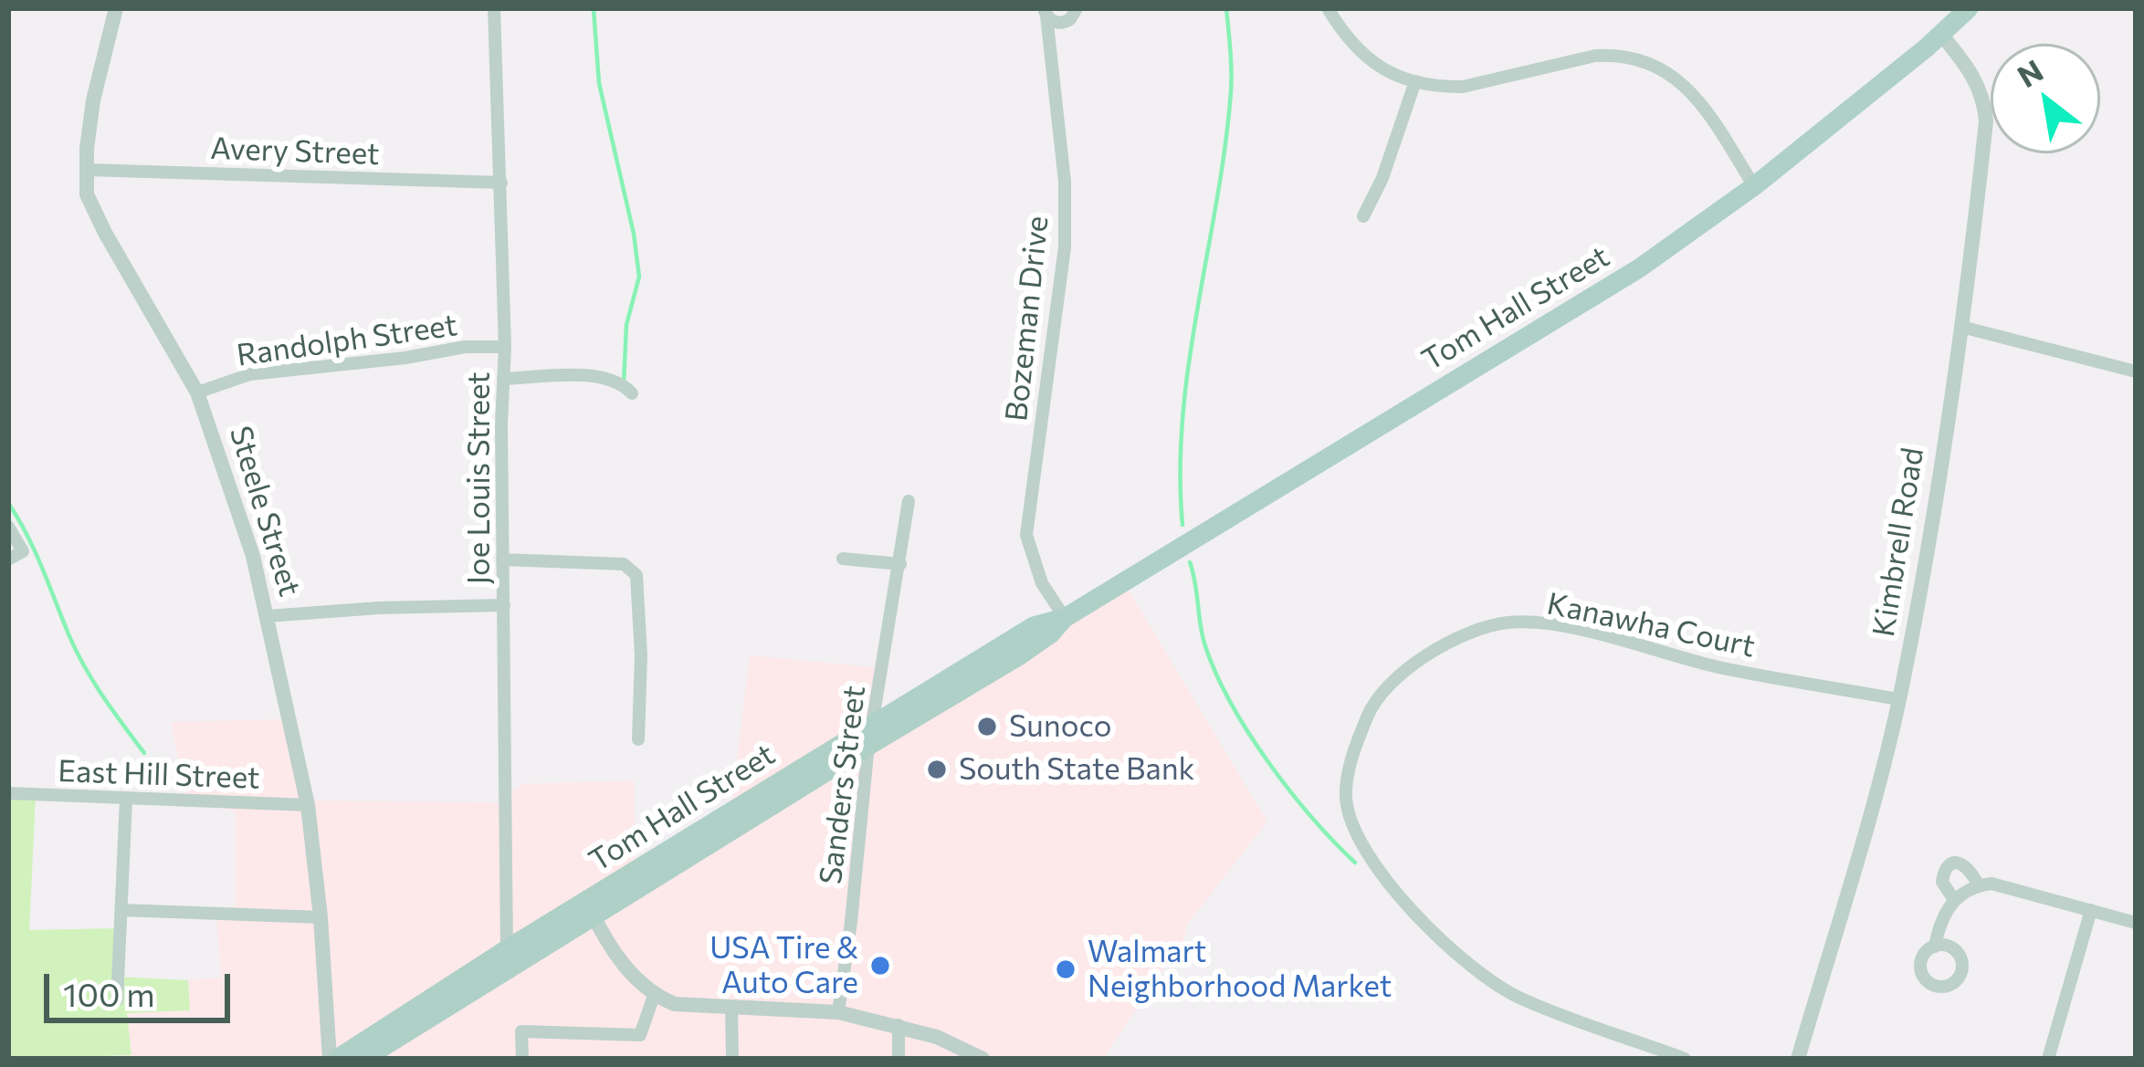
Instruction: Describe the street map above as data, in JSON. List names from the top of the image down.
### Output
{
  "streets": {
    "main road": ["Tom Hall Street"],
    "street": [
      "Avery Street",
      "Bozeman Drive",
      "Randolph Street",
      "Joe Louis Street",
      "Steele Street",
      "Kimbrell Road",
      "Kanawha Court",
      "East Hill Street",
      "Sanders Street"
    ]
  },
  "crossings": [
    ["Avery Street", "Joe Louis Street"],
    ["Avery Street", "Steele Street"],
    ["Tom Hall Street", "Bozeman Drive"],
    ["Tom Hall Street", "Joe Louis Street"],
    ["Tom Hall Street", "Steele Street"],
    ["Tom Hall Street", "Kimbrell Road"],
    ["Tom Hall Street", "Sanders Street"],
    ["Randolph Street", "Joe Louis Street"],
    ["Randolph Street", "Steele Street"],
    ["Steele Street", "East Hill Street"],
    ["Kimbrell Road", "Kanawha Court"]
  ],
  "places": [
    "Sunoco",
    "South State Bank",
    "USA Tire & Auto Care",
    "Walmart Neighborhood Market"
  ],
  "scale_bar": "100 m",
  "north": "top left"
}
